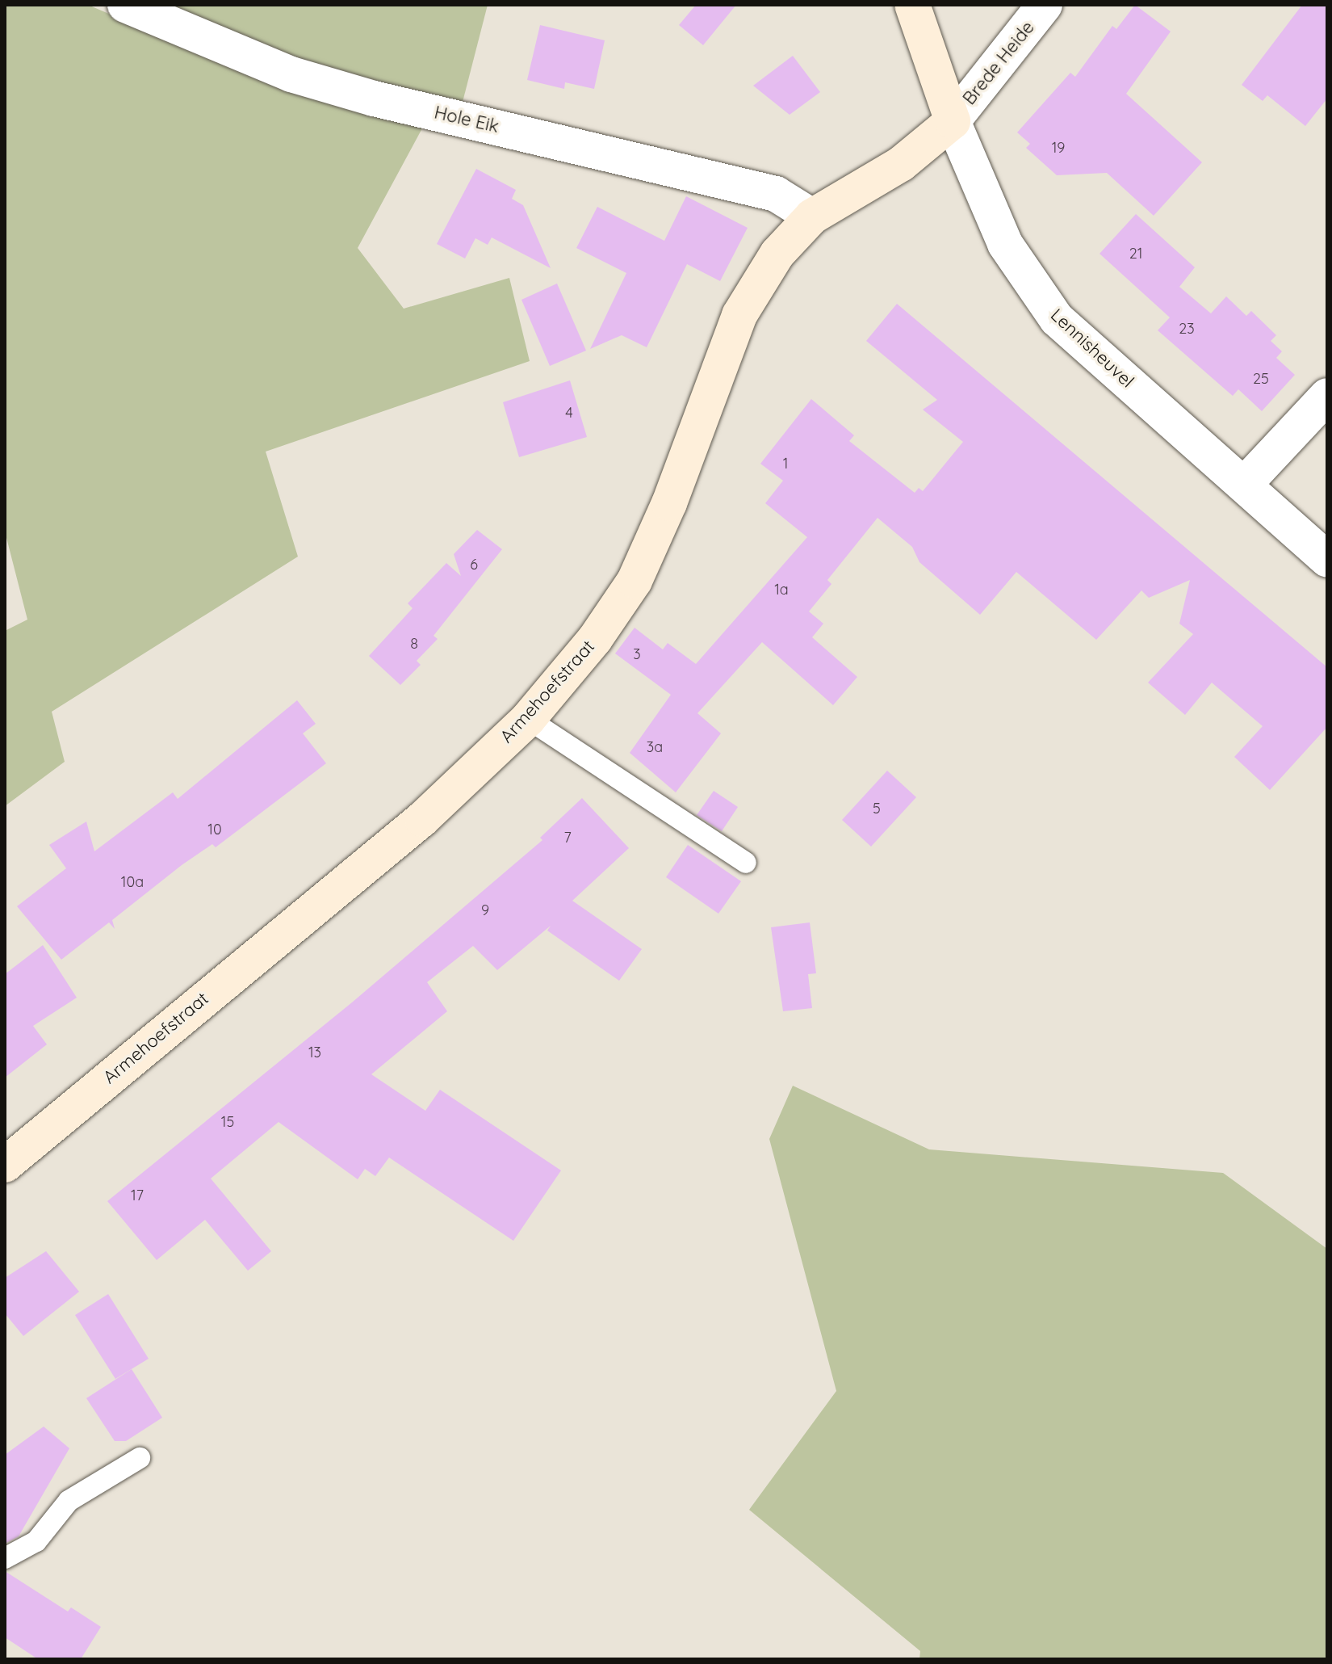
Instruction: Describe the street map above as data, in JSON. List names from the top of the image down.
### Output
{
  "streets": {
    "street": [
      "Brede Heide",
      "Hole Eik",
      "Lennisheuvel",
      "Armehoefstraat"
    ]
  },
  "crossings": [
    ["Brede Heide", "Lennisheuvel"],
    ["Brede Heide", "Armehoefstraat"],
    ["Hole Eik", "Armehoefstraat"],
    ["Lennisheuvel", "Armehoefstraat"]
  ],
  "house_numbers": [
    "19",
    "21",
    "23",
    "25",
    "4",
    "1",
    "6",
    "1a",
    "8",
    "3",
    "3a",
    "5",
    "10",
    "7",
    "10a",
    "9",
    "13",
    "15",
    "17"
  ]
}
